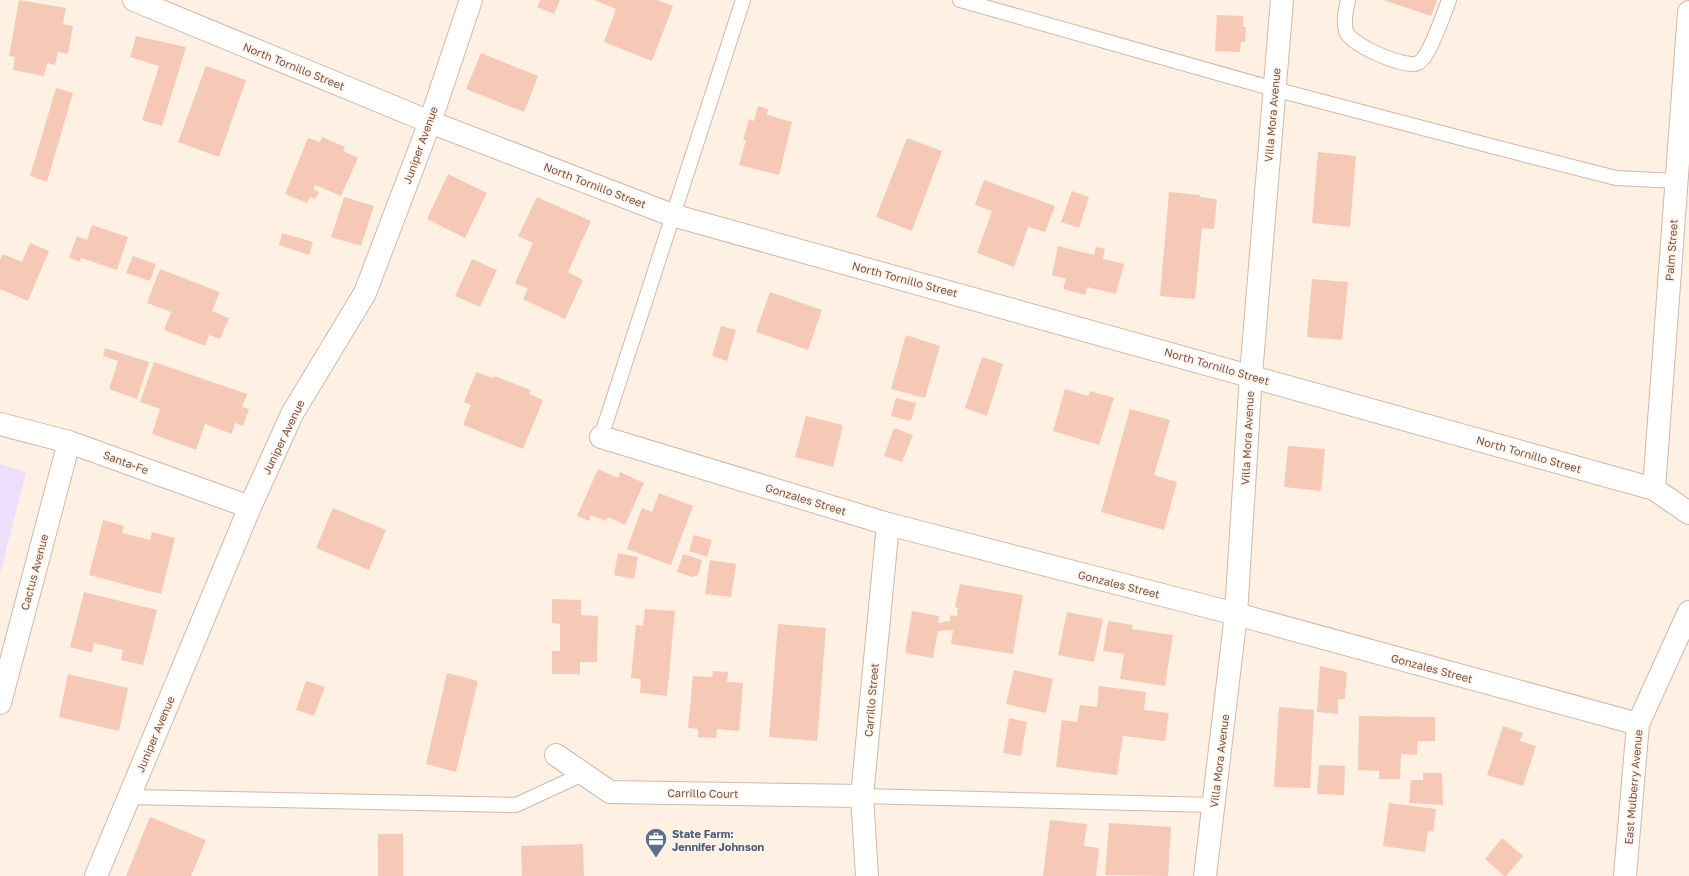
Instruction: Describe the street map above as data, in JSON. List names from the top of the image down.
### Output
{
  "streets": {
    "street": [
      "North Tornillo Street",
      "Villa Mora Avenue",
      "Juniper Avenue",
      "Palm Street",
      "Santa-Fe",
      "Gonzales Street",
      "Cactus Avenue",
      "Carrillo Street",
      "East Mulberry Avenue",
      "Carrillo Court"
    ]
  },
  "crossings": [
    ["North Tornillo Street", "Villa Mora Avenue"],
    ["North Tornillo Street", "Juniper Avenue"],
    ["North Tornillo Street", "Palm Street"],
    ["Villa Mora Avenue", "Gonzales Street"],
    ["Juniper Avenue", "Santa-Fe"],
    ["Santa-Fe", "Cactus Avenue"],
    ["Gonzales Street", "Carrillo Street"],
    ["Gonzales Street", "East Mulberry Avenue"],
    ["Carrillo Street", "Carrillo Court"]
  ],
  "places": {
    "office": ["State Farm: Jennifer Johnson"]
  }
}
